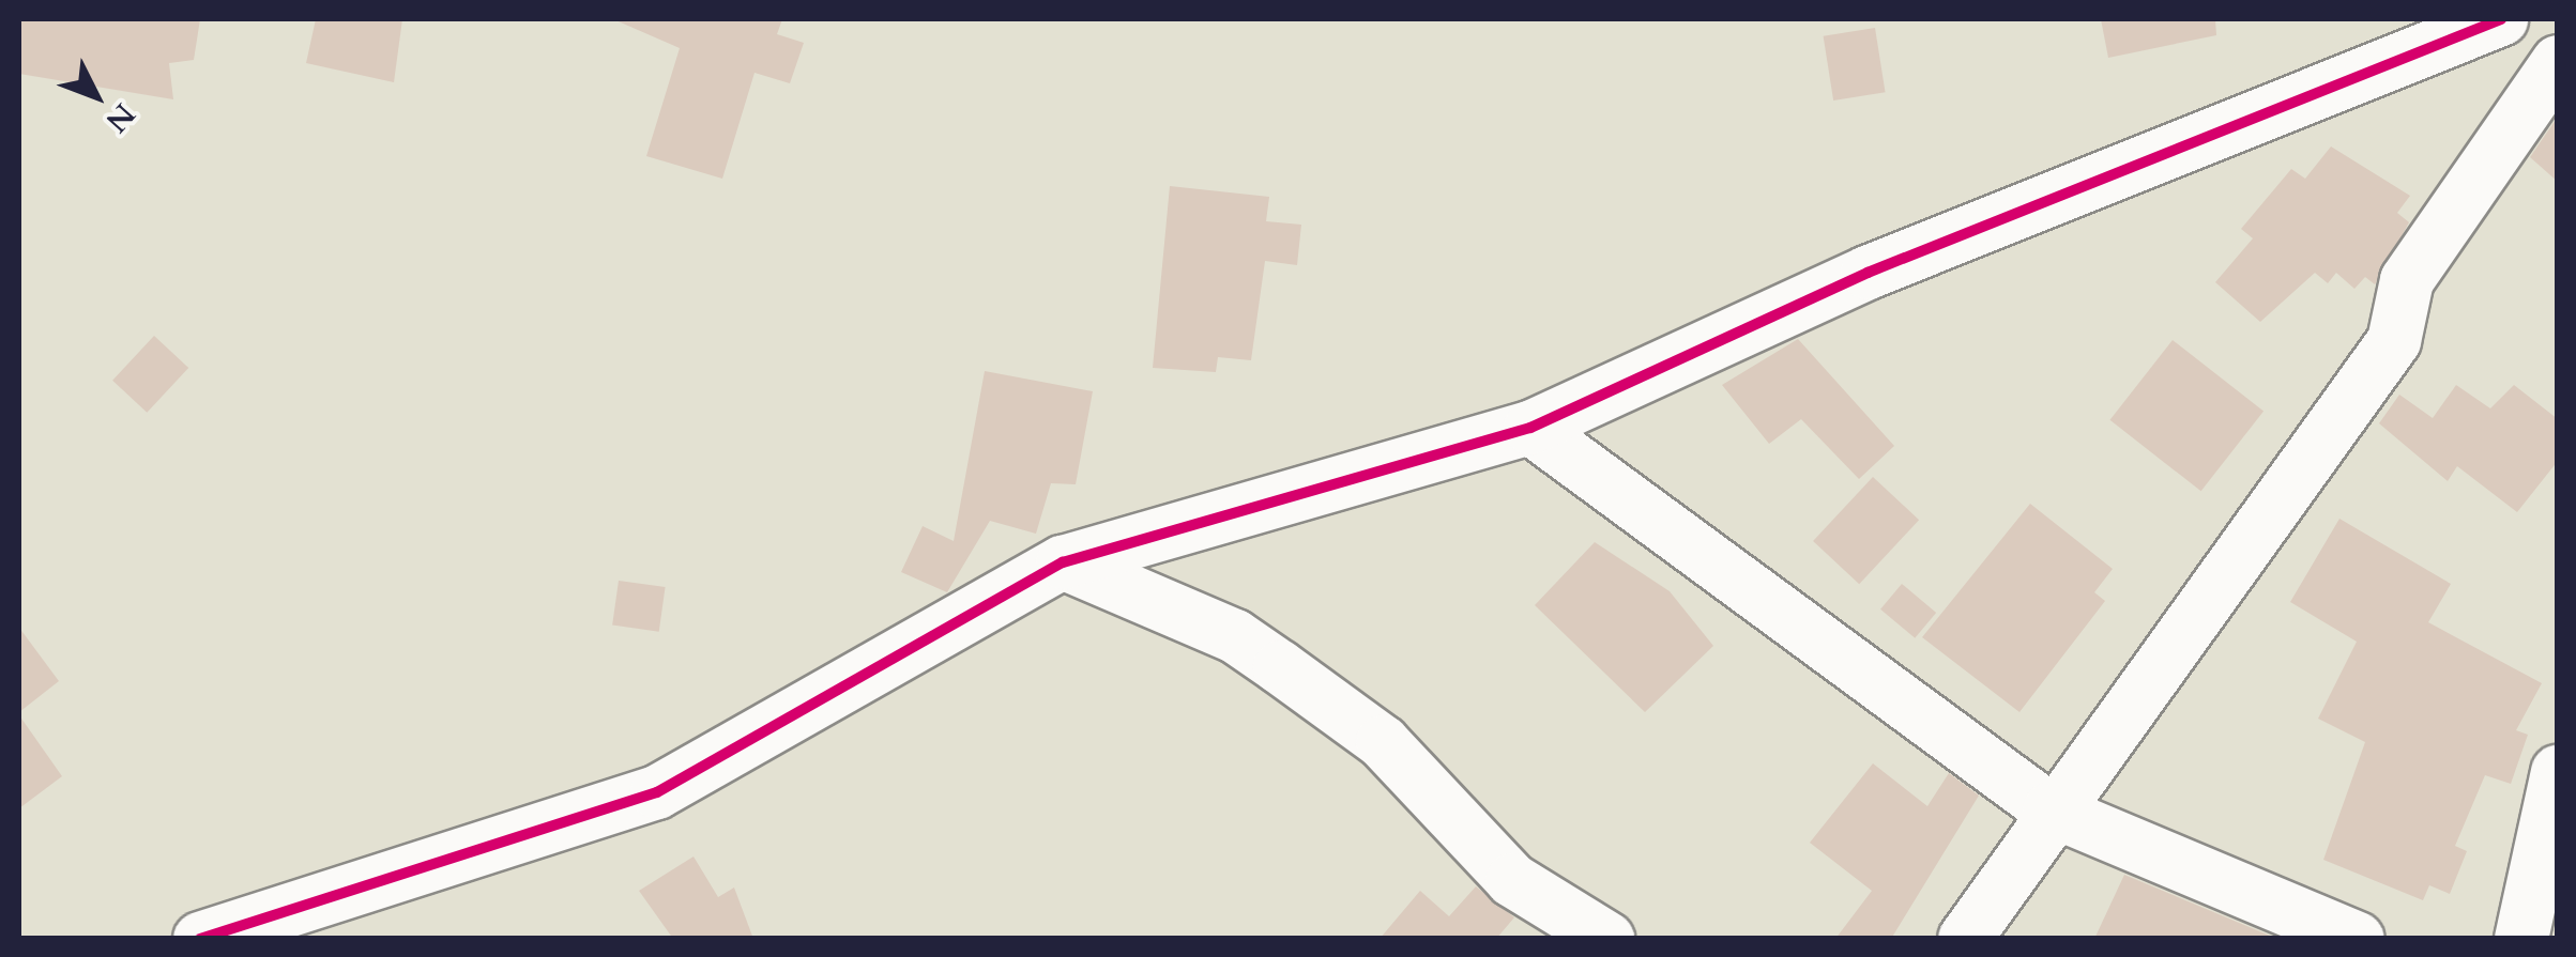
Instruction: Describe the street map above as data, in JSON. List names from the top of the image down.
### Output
{
  "north": "bottom right"
}
